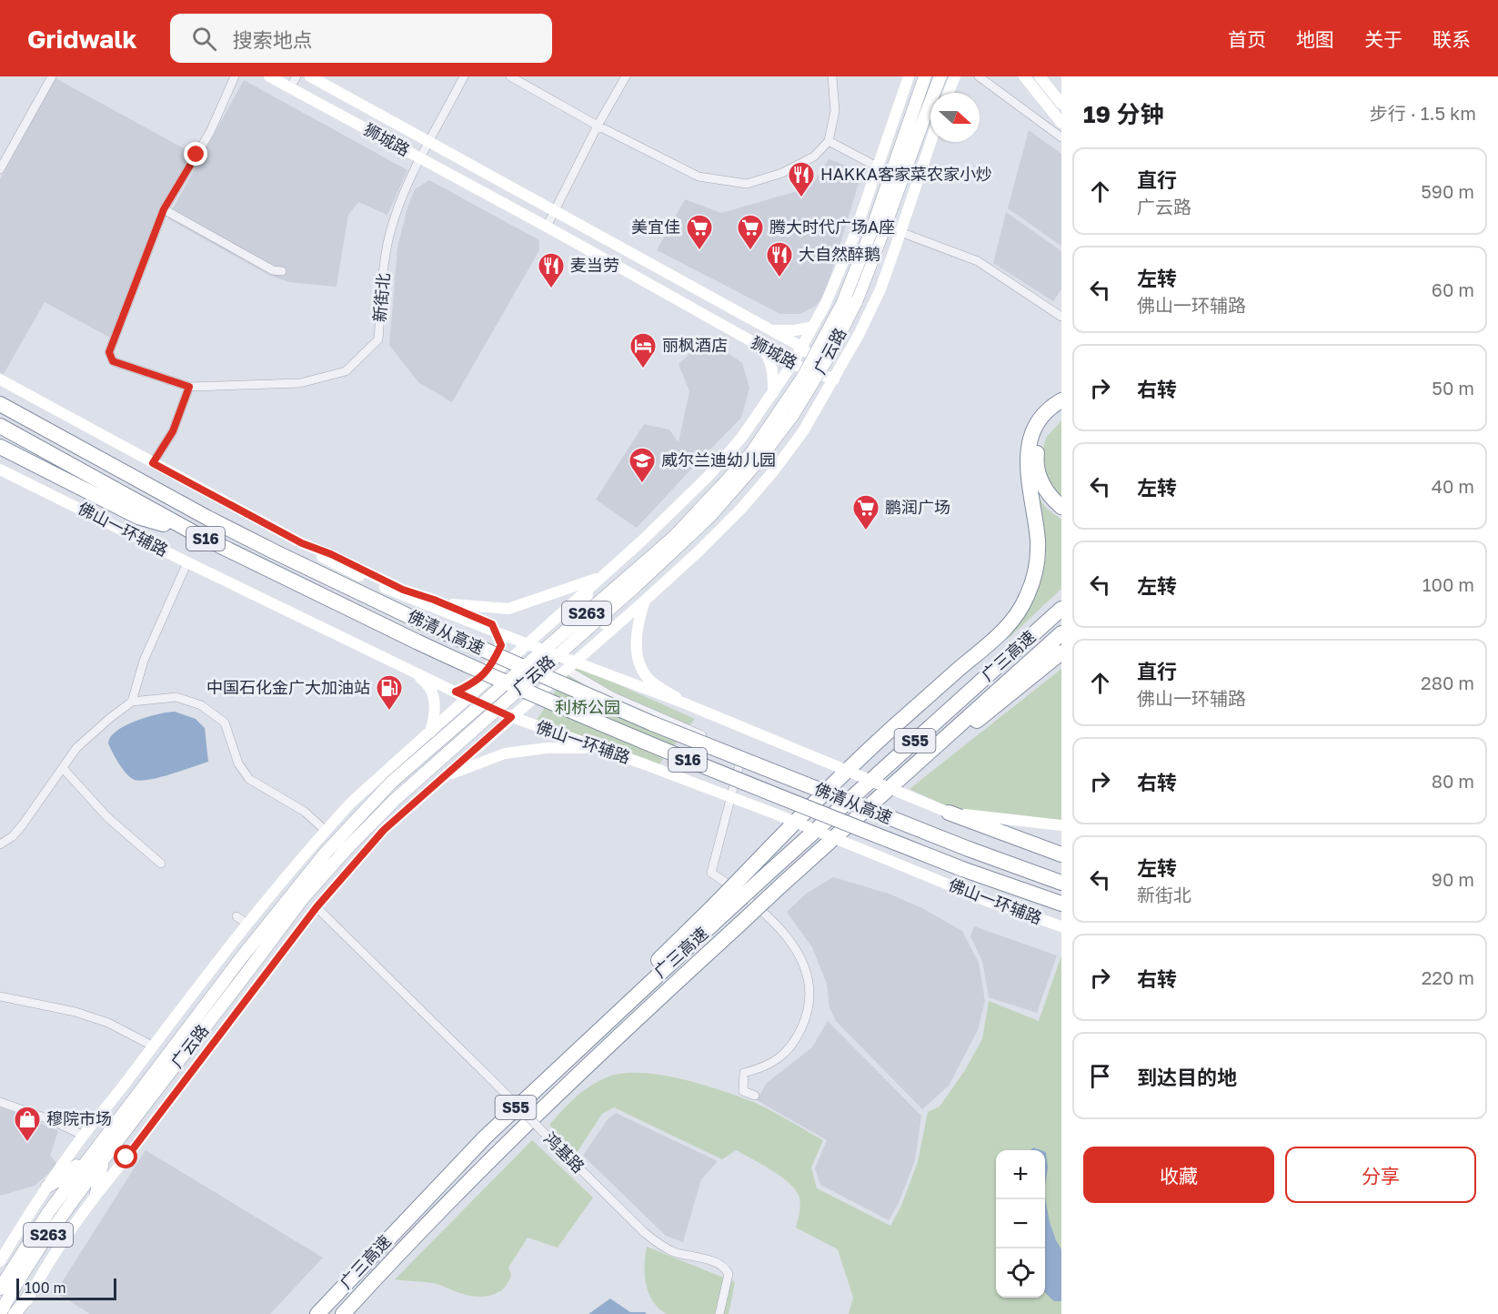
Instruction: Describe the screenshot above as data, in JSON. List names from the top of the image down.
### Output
{
  "streets": {
    "highway": [
      "S16",
      "佛清从高速",
      "广三高速",
      "S55"
    ],
    "main road": [
      "狮城路",
      "广云路",
      "佛山一环辅路",
      "S263"
    ],
    "street": ["新街北", "鸿基路"]
  },
  "crossings": [
    ["狮城路", "新街北"],
    ["狮城路", "广云路"],
    ["狮城路", "S263"],
    ["广云路", "佛山一环辅路"],
    ["广云路", "S263"],
    ["广云路", "鸿基路"]
  ],
  "parks": ["利桥公园"],
  "places": {
    "restaurant": ["HAKKA客家菜农家小炒", "大自然醉鹅", "麦当劳"],
    "supermarket": ["美宜佳", "腾大时代广场A座", "鹏润广场"],
    "hotel": ["丽枫酒店"],
    "school or university": ["威尔兰迪幼儿园"],
    "fuel station": ["中国石化金广大加油站"],
    "shop": ["穆院市场"]
  },
  "scale_bar": "100 m",
  "north": "right",
  "page": {
    "header": "Gridwalk",
    "search": "搜索地点",
    "nav": [
      "首页",
      "地图",
      "关于",
      "联系"
    ],
    "heading": ["19 分钟", "步行 · 1.5 km"],
    "list": [
      ["直行", "广云路", "590 m"],
      ["左转", "佛山一环辅路", "60 m"],
      ["右转", "50 m"],
      ["左转", "40 m"],
      ["左转", "100 m"],
      ["直行", "佛山一环辅路", "280 m"],
      ["右转", "80 m"],
      ["左转", "新街北", "90 m"],
      ["右转", "220 m"],
      "到达目的地"
    ],
    "buttons": ["收藏", "分享"],
    "map_buttons": ["+", "−"],
    "scale": "100 m"
  }
}
